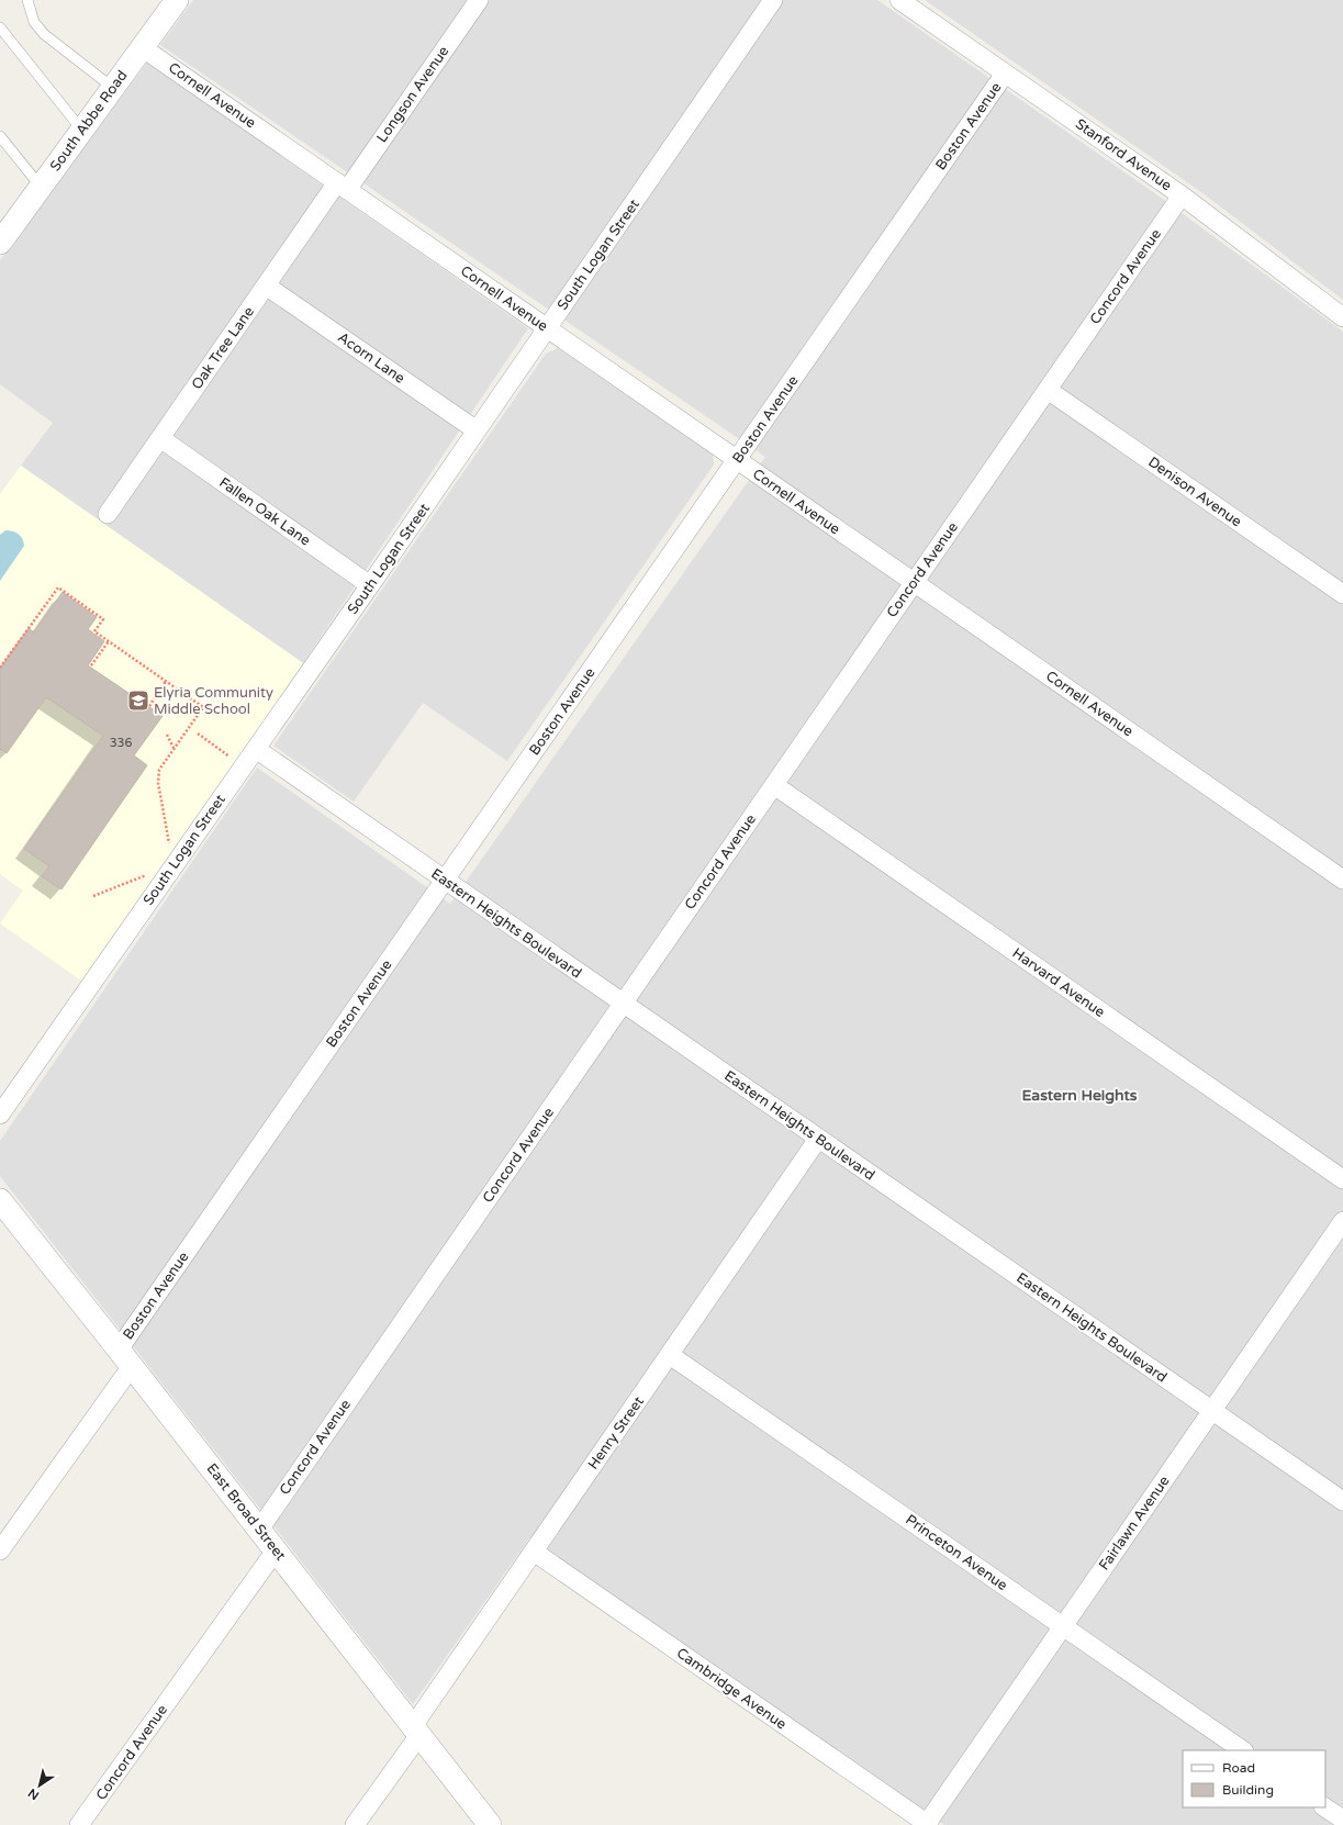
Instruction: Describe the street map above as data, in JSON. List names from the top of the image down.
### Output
{
  "streets": {
    "street": [
      "Longson Avenue",
      "Cornell Avenue",
      "South Abbe Road",
      "Boston Avenue",
      "Stanford Avenue",
      "South Logan Street",
      "Concord Avenue",
      "Oak Tree Lane",
      "Acorn Lane",
      "Denison Avenue",
      "Fallen Oak Lane",
      "Eastern Heights Boulevard",
      "Harvard Avenue",
      "Henry Street",
      "East Broad Street",
      "Fairlawn Avenue",
      "Princeton Avenue",
      "Cambridge Avenue"
    ]
  },
  "crossings": [
    ["Longson Avenue", "Cornell Avenue"],
    ["Longson Avenue", "Oak Tree Lane"],
    ["Cornell Avenue", "South Abbe Road"],
    ["Cornell Avenue", "Boston Avenue"],
    ["Cornell Avenue", "South Logan Street"],
    ["Cornell Avenue", "Concord Avenue"],
    ["Cornell Avenue", "Oak Tree Lane"],
    ["Boston Avenue", "Stanford Avenue"],
    ["Boston Avenue", "Eastern Heights Boulevard"],
    ["Boston Avenue", "East Broad Street"],
    ["Stanford Avenue", "Concord Avenue"],
    ["South Logan Street", "Acorn Lane"],
    ["South Logan Street", "Fallen Oak Lane"],
    ["South Logan Street", "Eastern Heights Boulevard"],
    ["Concord Avenue", "Denison Avenue"],
    ["Concord Avenue", "Eastern Heights Boulevard"],
    ["Concord Avenue", "Harvard Avenue"],
    ["Concord Avenue", "East Broad Street"],
    ["Oak Tree Lane", "Acorn Lane"],
    ["Oak Tree Lane", "Fallen Oak Lane"],
    ["Eastern Heights Boulevard", "Henry Street"],
    ["Eastern Heights Boulevard", "Fairlawn Avenue"],
    ["Henry Street", "East Broad Street"],
    ["Henry Street", "Princeton Avenue"],
    ["Henry Street", "Cambridge Avenue"],
    ["Fairlawn Avenue", "Princeton Avenue"],
    ["Fairlawn Avenue", "Cambridge Avenue"]
  ],
  "districts": ["Eastern Heights"],
  "places": {
    "school or university": ["Elyria Community Middle School"]
  },
  "house_numbers": ["336"],
  "legend": ["Road", "Building"],
  "north": "bottom left"
}
